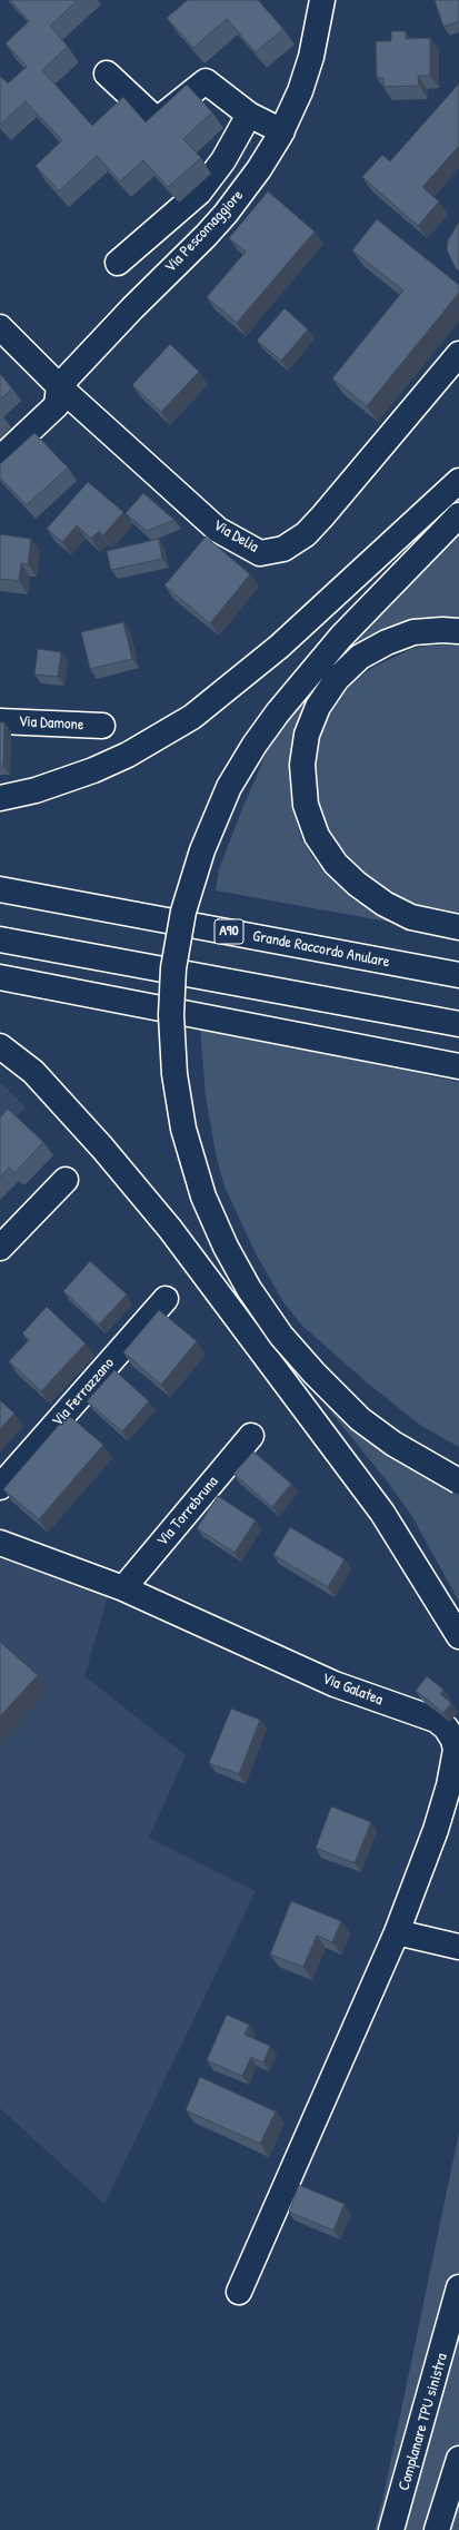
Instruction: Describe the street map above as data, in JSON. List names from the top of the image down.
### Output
{
  "streets": {
    "main road": [
      "Via Pescomaggiore",
      "Via Delia",
      "Via Damone",
      "A90",
      "Grande Raccordo Anulare",
      "Via Ferrazzano",
      "Via Torrebruna",
      "Via Galatea",
      "Complanare TPU sinistra"
    ]
  },
  "crossings": [
    ["Via Pescomaggiore", "Via Delia"],
    ["Via Torrebruna", "Via Galatea"]
  ]
}
